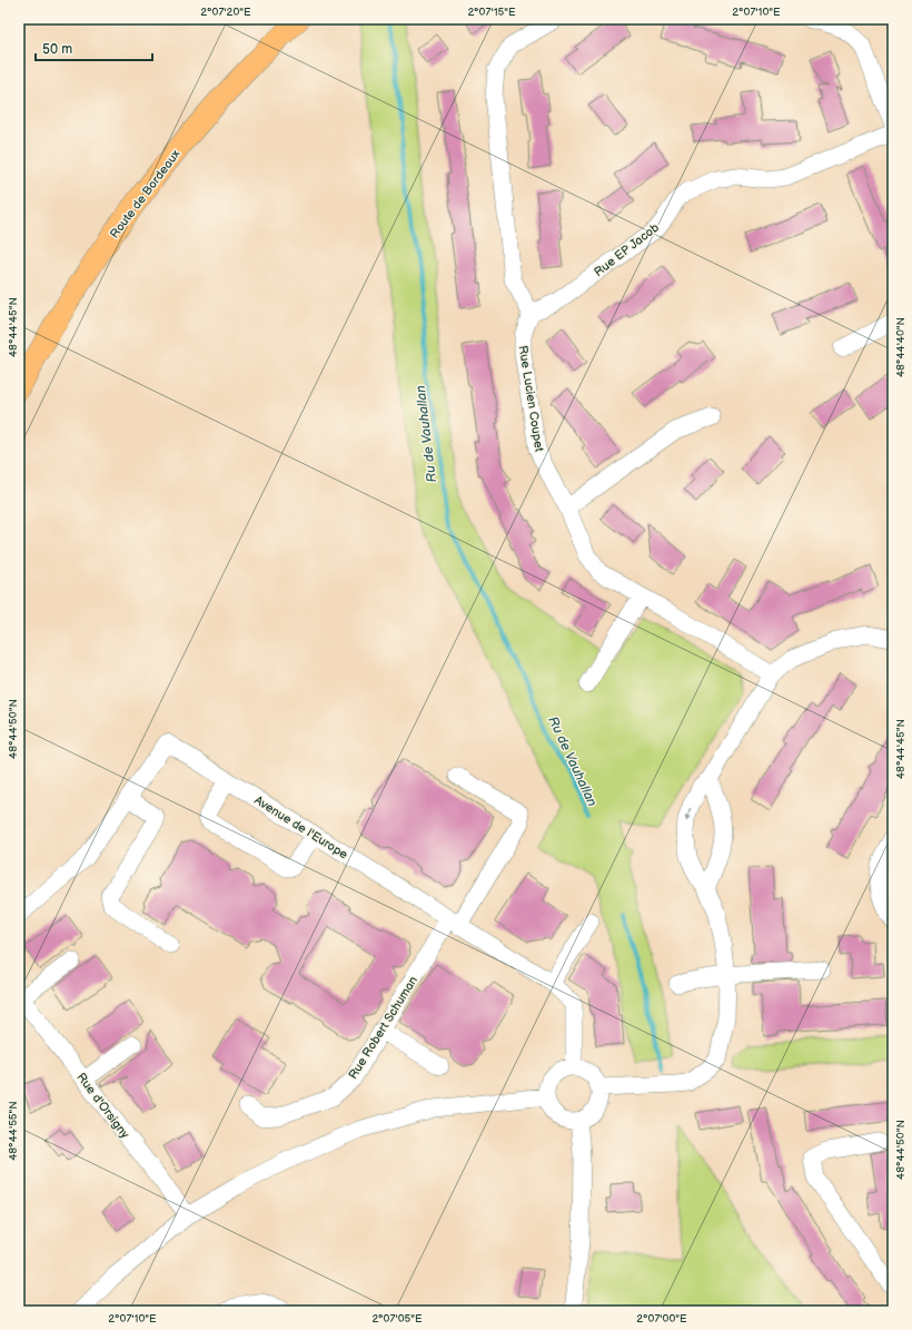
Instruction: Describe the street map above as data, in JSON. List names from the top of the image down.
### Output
{
  "streets": {
    "main road": ["Route de Bordeaux"],
    "street": [
      "Rue EP Jacob",
      "Rue Lucien Coupet",
      "Avenue de l'Europe",
      "Rue Robert Schuman",
      "Rue d'Orsigny"
    ]
  },
  "crossings": [
    ["Rue EP Jacob", "Rue Lucien Coupet"],
    ["Avenue de l'Europe", "Rue Robert Schuman"]
  ],
  "water": ["Ru de Vauhallan"],
  "scale_bar": "50 m",
  "coordinates": [
    "2°07'20\"E",
    "2°07'15\"E",
    "2°07'10\"E",
    "48°44'45\"N",
    "48°44'40\"N",
    "48°44'50\"N",
    "48°44'55\"N",
    "2°07'05\"E",
    "2°07'00\"E"
  ]
}
